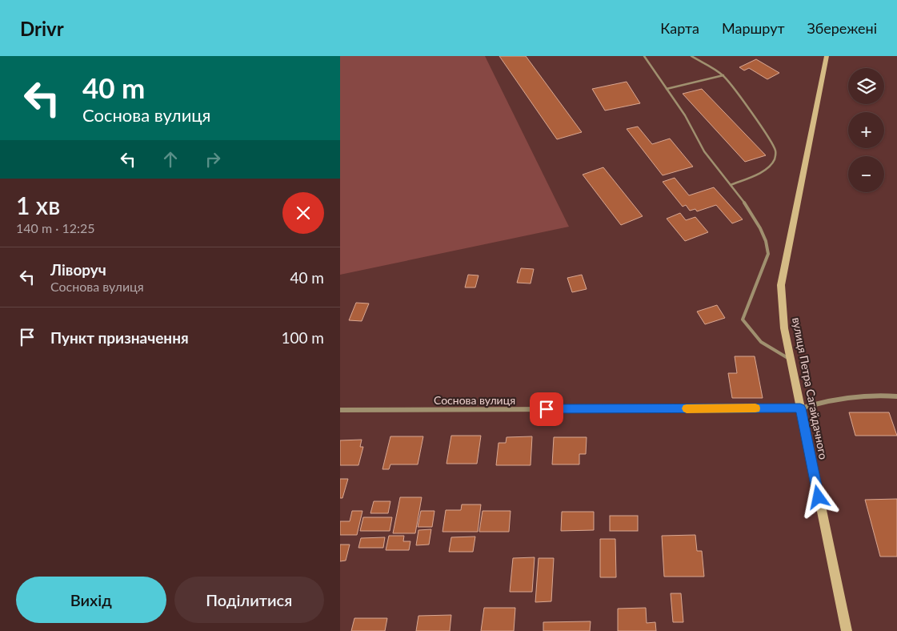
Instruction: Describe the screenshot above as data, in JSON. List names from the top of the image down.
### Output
{
  "streets": {
    "street": ["вулиця Петра Сагайдачного", "Соснова вулиця"]
  },
  "crossings": [
    ["вулиця Петра Сагайдачного", "Соснова вулиця"]
  ],
  "page": {
    "header": "Drivr",
    "nav": ["Карта", "Маршрут", "Збережені"],
    "turn": ["40 m", "Соснова вулиця"],
    "map_buttons": ["+", "−"],
    "heading": ["1 хв", "140 m · 12:25"],
    "list": [
      {
        "name": "Ліворуч",
        "note": "Соснова вулиця",
        "value": "40 m"
      },
      {
        "name": "Пункт призначення",
        "value": "100 m"
      }
    ],
    "buttons": ["Вихід", "Поділитися"]
  }
}
